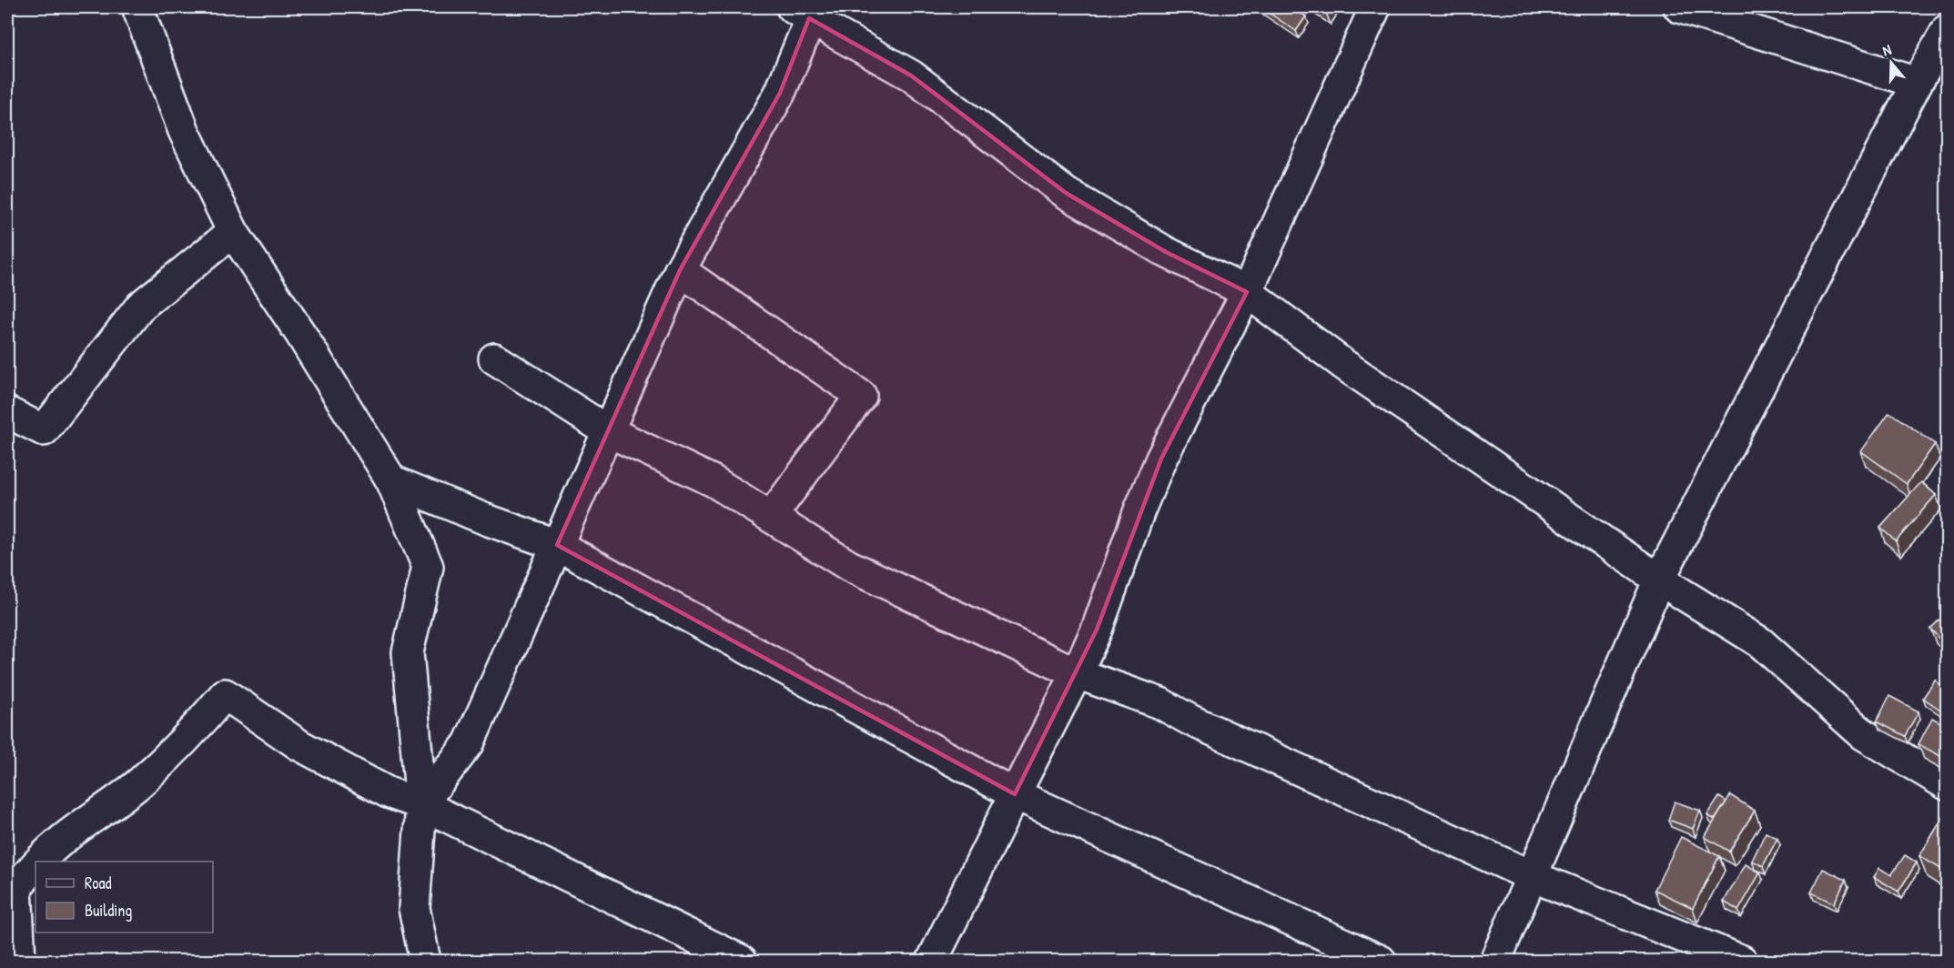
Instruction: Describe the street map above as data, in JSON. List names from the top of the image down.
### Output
{
  "legend": ["Road", "Building"],
  "north": "top"
}
